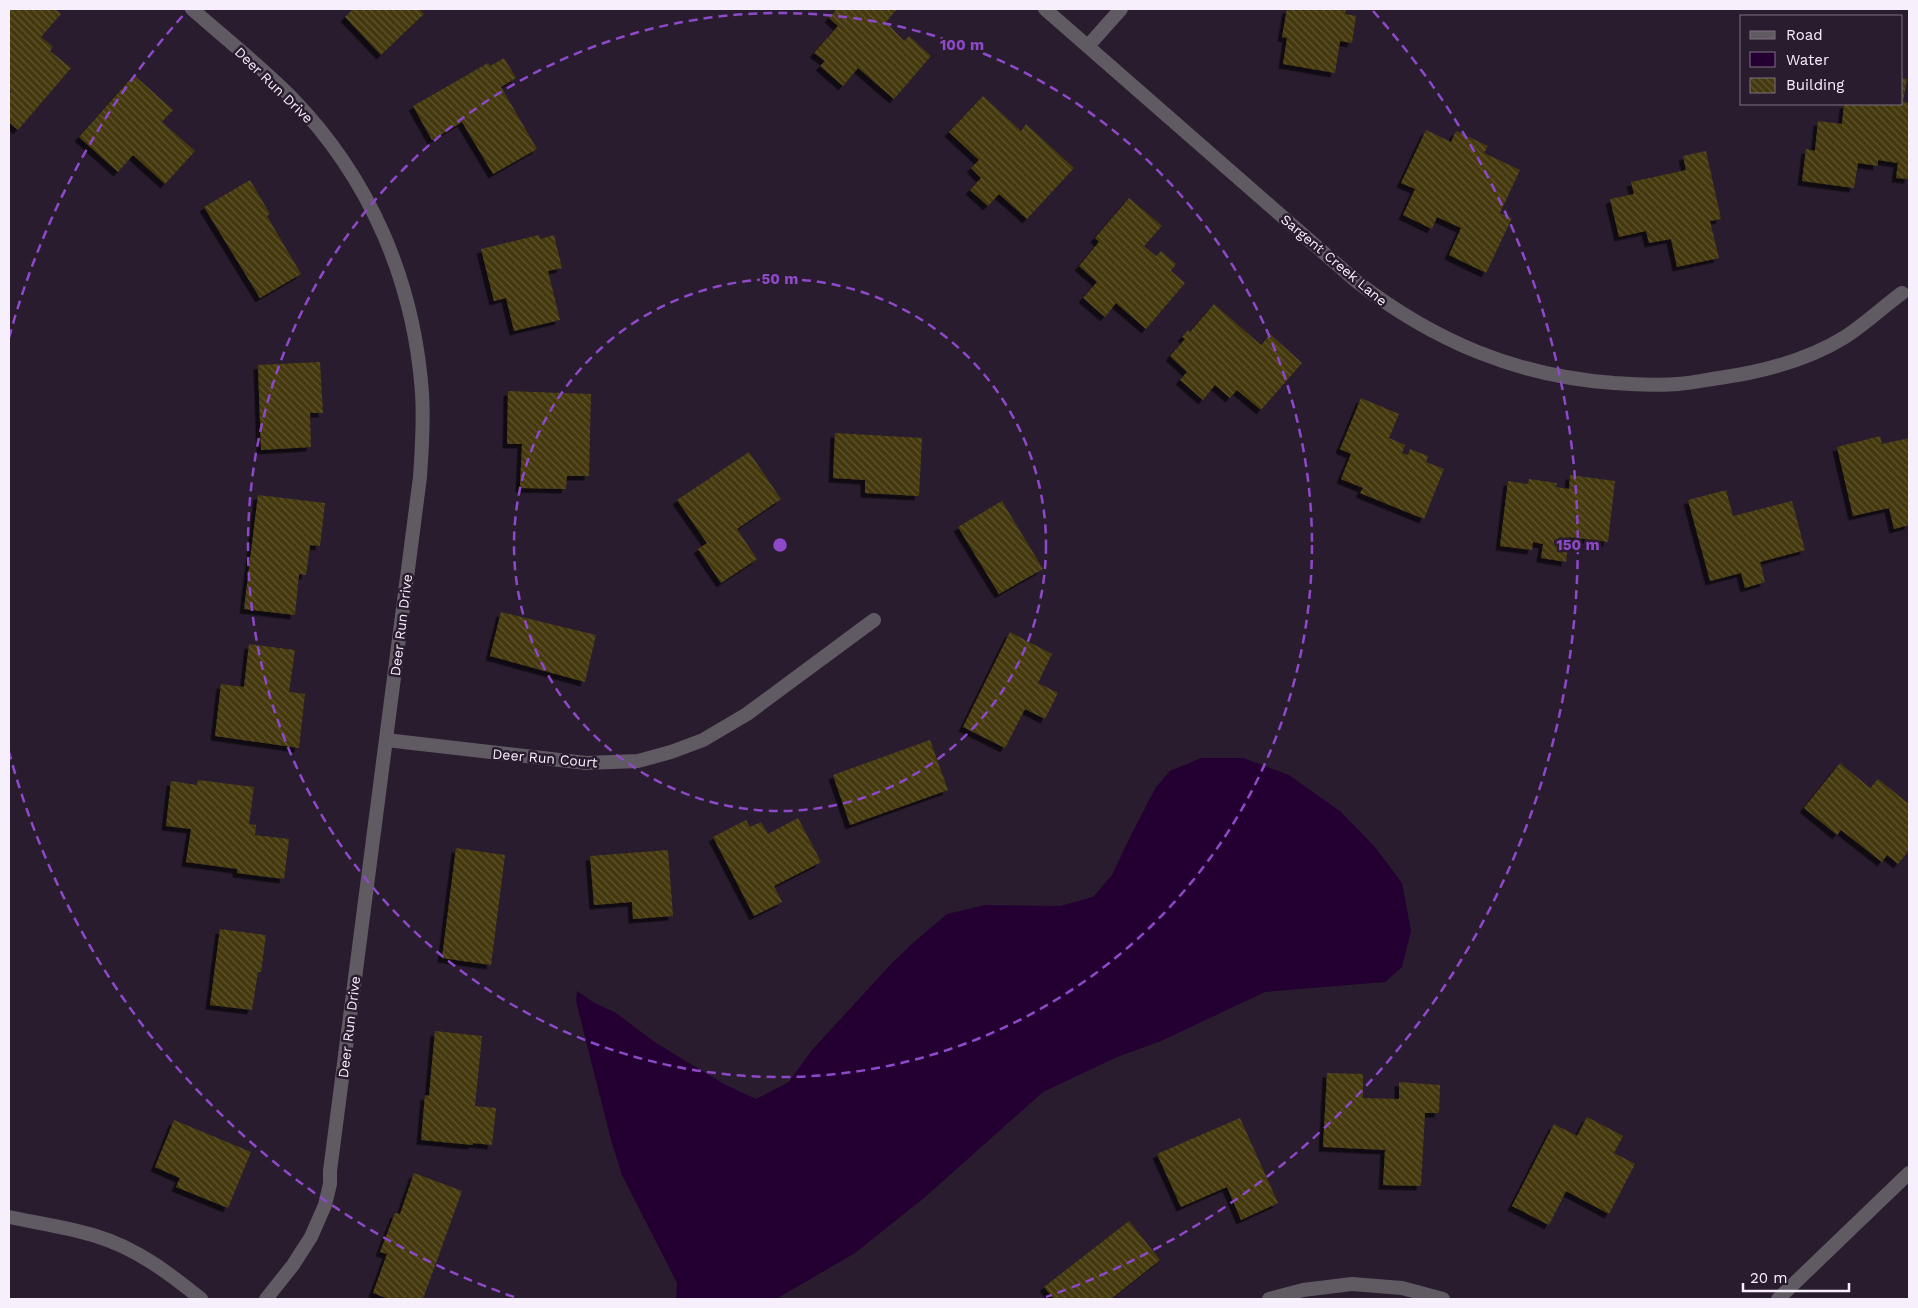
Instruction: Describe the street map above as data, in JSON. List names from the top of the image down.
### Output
{
  "streets": {
    "street": ["Deer Run Drive", "Sargent Creek Lane", "Deer Run Court"]
  },
  "crossings": [
    ["Deer Run Drive", "Deer Run Court"]
  ],
  "legend": ["Road", "Water", "Building"],
  "scale_bar": "20 m",
  "rings": ["100 m", "50 m", "150 m"]
}
